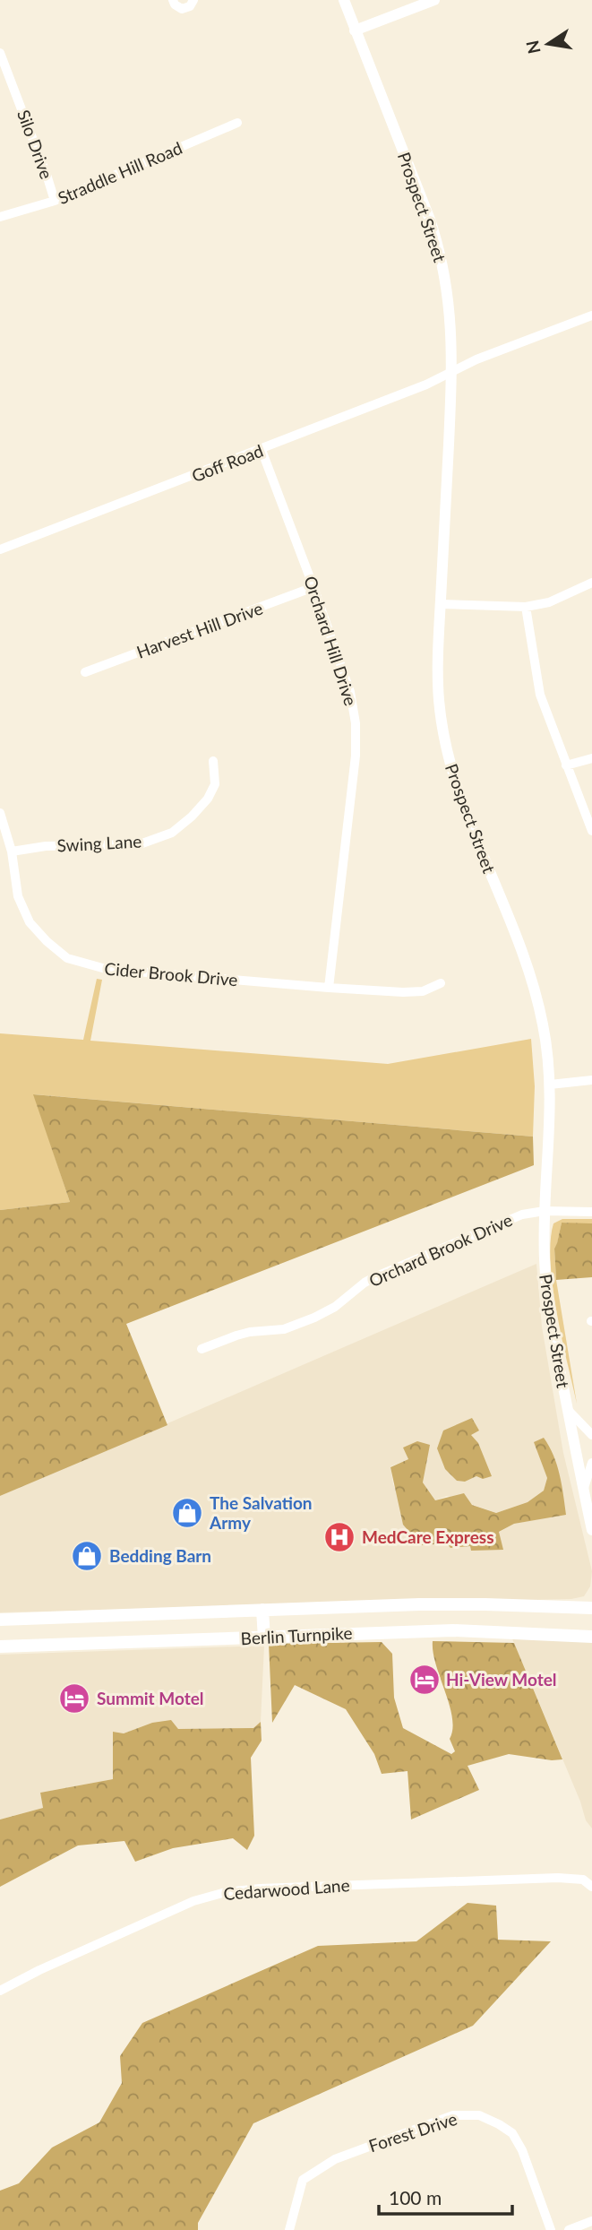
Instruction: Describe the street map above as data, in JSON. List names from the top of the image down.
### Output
{
  "streets": {
    "highway": ["Berlin Turnpike"],
    "main road": ["Prospect Street"],
    "street": [
      "Silo Drive",
      "Straddle Hill Road",
      "Goff Road",
      "Harvest Hill Drive",
      "Orchard Hill Drive",
      "Swing Lane",
      "Cider Brook Drive",
      "Orchard Brook Drive",
      "Cedarwood Lane",
      "Forest Drive"
    ]
  },
  "crossings": [
    ["Silo Drive", "Straddle Hill Road"],
    ["Prospect Street", "Goff Road"],
    ["Prospect Street", "Orchard Brook Drive"],
    ["Goff Road", "Orchard Hill Drive"],
    ["Harvest Hill Drive", "Orchard Hill Drive"],
    ["Orchard Hill Drive", "Cider Brook Drive"],
    ["Swing Lane", "Cider Brook Drive"]
  ],
  "places": {
    "shop": ["The Salvation Army", "Bedding Barn"],
    "hospital": ["MedCare Express"],
    "hotel": ["Hi-View Motel", "Summit Motel"]
  },
  "scale_bar": "100 m",
  "north": "left"
}
